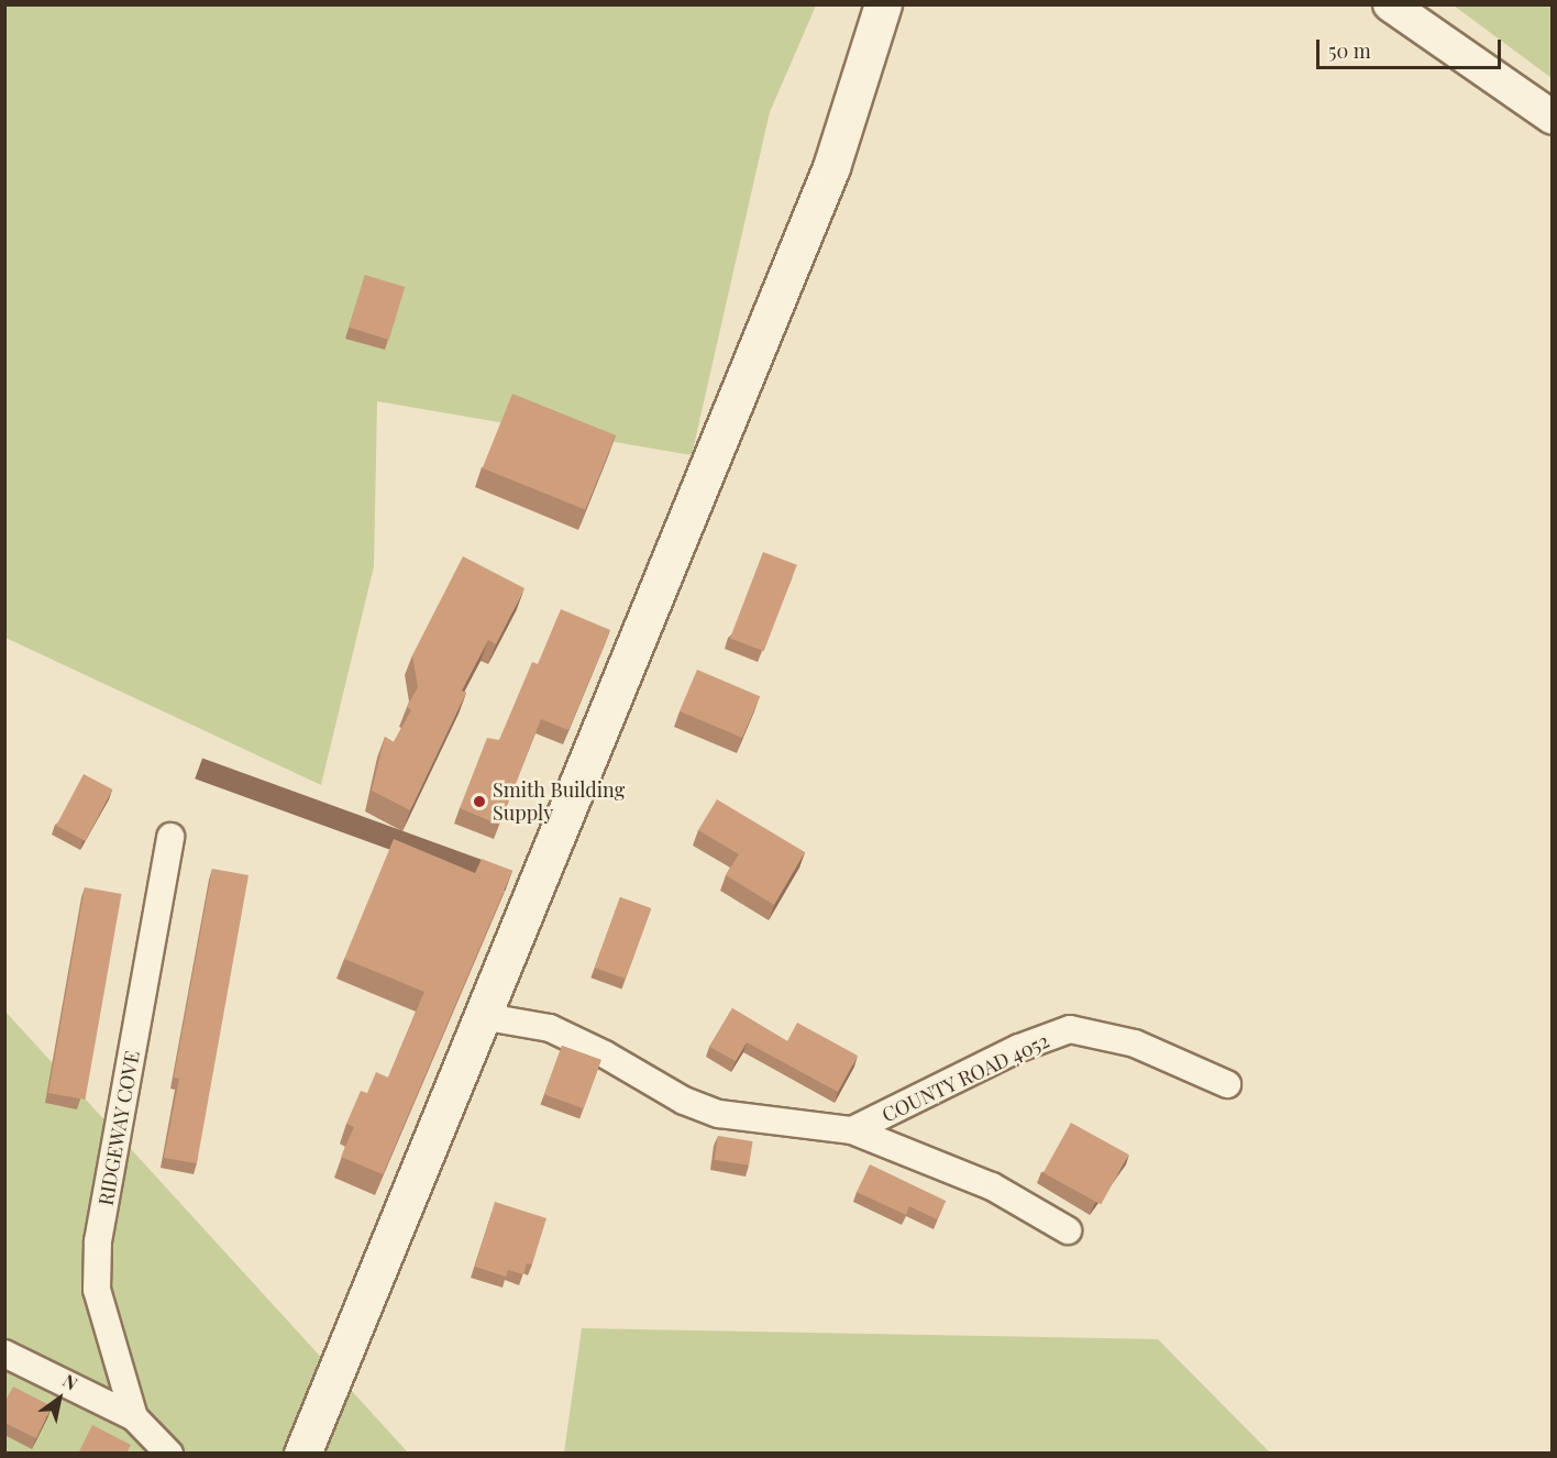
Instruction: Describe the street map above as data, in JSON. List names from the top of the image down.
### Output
{
  "streets": {
    "street": ["COUNTY ROAD 4052", "RIDGEWAY COVE"]
  },
  "places": ["Smith Building Supply"],
  "scale_bar": "50 m",
  "north": "top right"
}
